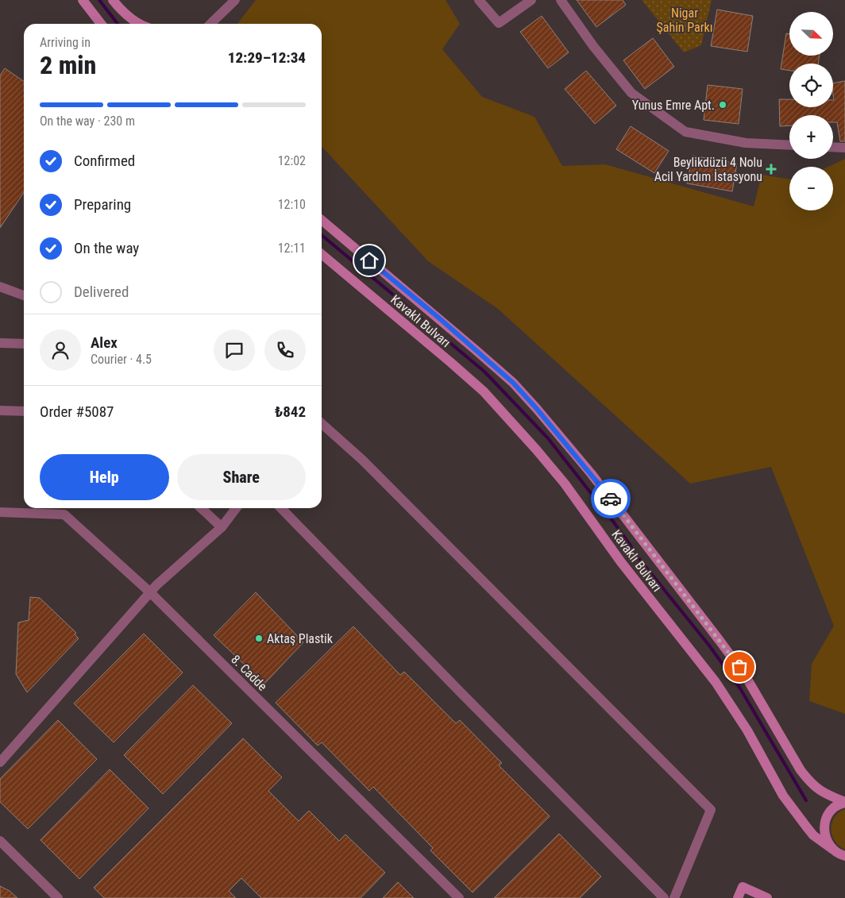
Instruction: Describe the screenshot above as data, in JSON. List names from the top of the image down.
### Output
{
  "streets": {
    "main road": ["Kavaklı Bulvarı"],
    "street": ["8. Cadde"]
  },
  "parks": ["Nigar Şahin Parkı"],
  "places": {
    "other": ["Yunus Emre Apt.", "Aktaş Plastik"],
    "health": ["Beylikdüzü 4 Nolu Acil Yardım İstasyonu"]
  },
  "north": "bottom right",
  "page": {
    "map_buttons": ["+", "−"],
    "heading": ["2 min", "Arriving in", "12:29–12:34"],
    "panel": [
      "Alex",
      "Courier · 4.5",
      "Order #5087",
      "₺842"
    ],
    "bar": "On the way · 230 m",
    "list": [
      ["Confirmed", "12:02"],
      ["Preparing", "12:10"],
      ["On the way", "12:11"],
      "Delivered"
    ],
    "buttons": ["Help", "Share"]
  }
}
